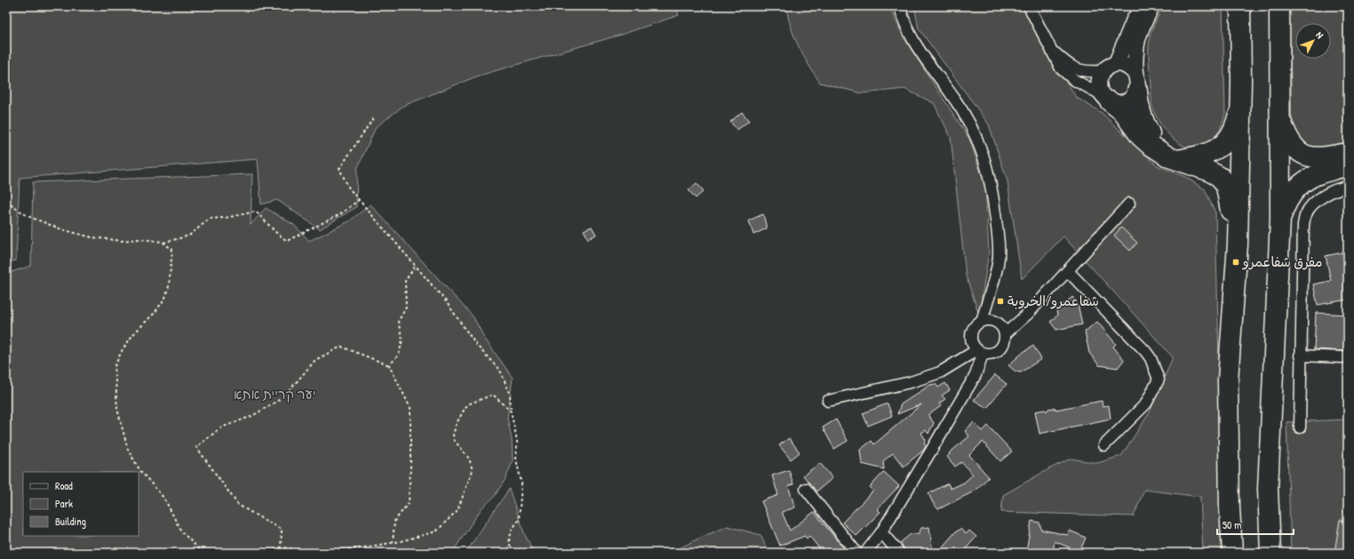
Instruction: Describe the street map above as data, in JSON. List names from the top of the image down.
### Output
{
  "parks": ["יער קריית אתא"],
  "places": {
    "transit": ["مفرق شفاعمرو", "شفاعمرو/الخروبة"]
  },
  "legend": ["Road", "Park", "Building"],
  "scale_bar": "50 m",
  "north": "top right"
}
